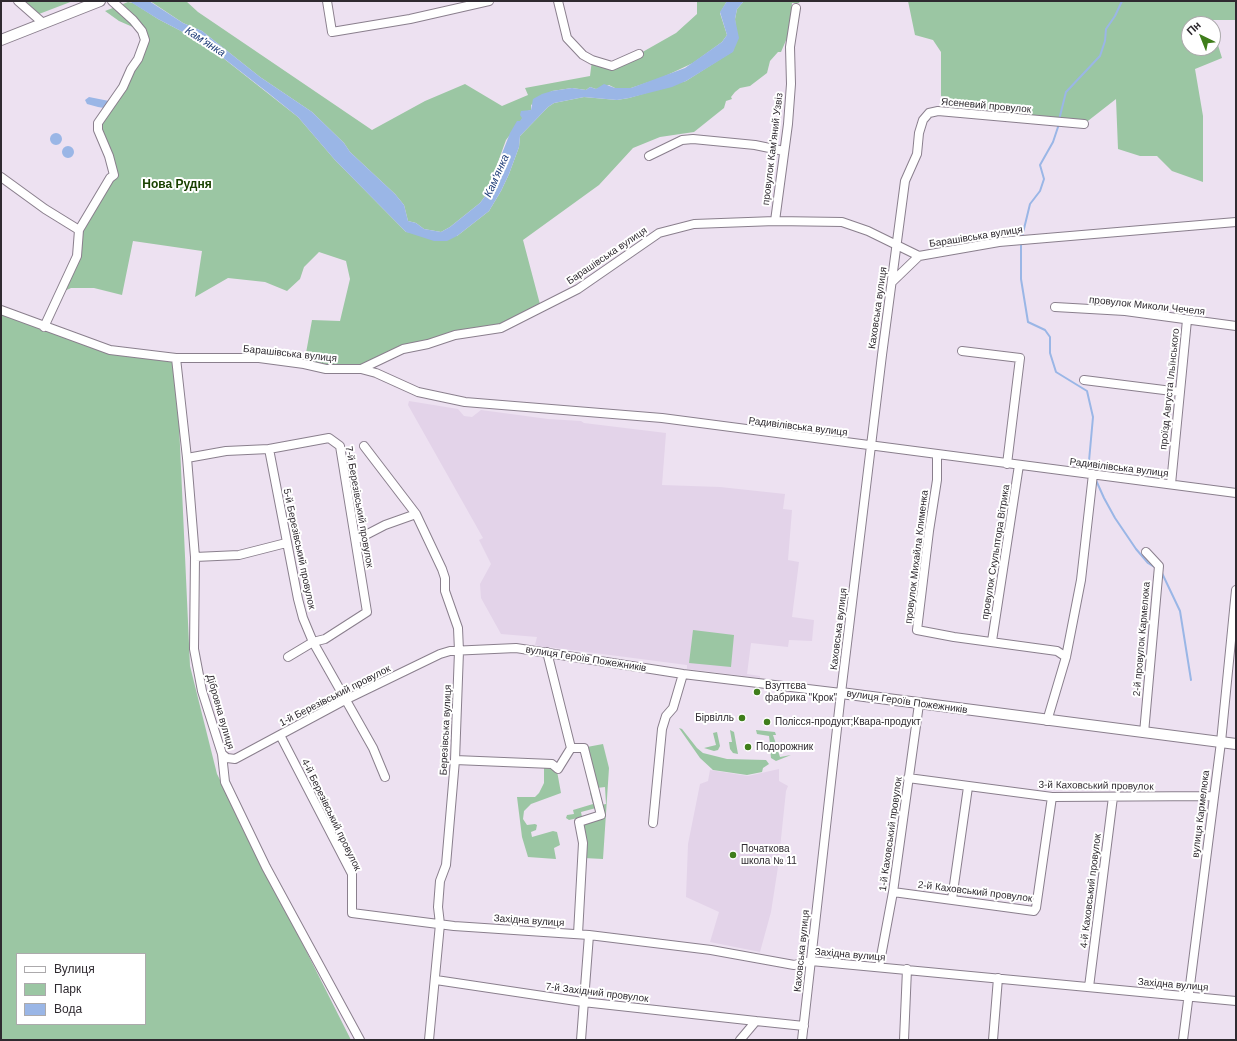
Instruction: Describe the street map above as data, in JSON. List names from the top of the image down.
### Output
{
  "streets": {
    "street": [
      "Ясеневий провулок",
      "провулок Камʼяний Узвіз",
      "Барашівська вулиця",
      "провулок Миколи Чечеля",
      "Каховська вулиця",
      "проїзд Августа Ільїнського",
      "Радивілівська вулиця",
      "7-й Березівський провулок",
      "5-й Березівський провулок",
      "провулок Скульптора Вітрика",
      "провулок Михайла Клименка",
      "2-й провулок Кармелюка",
      "вулиця Героїв Пожежників",
      "1-й Березівський провулок",
      "Дібровна вулиця",
      "Березівська вулиця",
      "3-й Каховський провулок",
      "вулиця Кармелюка",
      "4-й Березівський провулок",
      "1-й Каховський провулок",
      "4-й Каховський провулок",
      "2-й Каховський провулок",
      "Західна вулиця",
      "7-й Західний провулок"
    ]
  },
  "crossings": [
    ["Ясеневий провулок", "Барашівська вулиця"],
    ["Ясеневий провулок", "Каховська вулиця"],
    ["провулок Камʼяний Узвіз", "Барашівська вулиця"],
    ["Барашівська вулиця", "Каховська вулиця"],
    ["Барашівська вулиця", "Радивілівська вулиця"],
    ["Барашівська вулиця", "Дібровна вулиця"],
    ["провулок Миколи Чечеля", "проїзд Августа Ільїнського"],
    ["Каховська вулиця", "Радивілівська вулиця"],
    ["Каховська вулиця", "вулиця Героїв Пожежників"],
    ["Каховська вулиця", "Західна вулиця"],
    ["Каховська вулиця", "7-й Західний провулок"],
    ["проїзд Августа Ільїнського", "Радивілівська вулиця"],
    ["Радивілівська вулиця", "провулок Скульптора Вітрика"],
    ["Радивілівська вулиця", "провулок Михайла Клименка"],
    ["7-й Березівський провулок", "5-й Березівський провулок"],
    ["7-й Березівський провулок", "Дібровна вулиця"],
    ["5-й Березівський провулок", "1-й Березівський провулок"],
    ["провулок Скульптора Вітрика", "провулок Михайла Клименка"],
    ["2-й провулок Кармелюка", "вулиця Героїв Пожежників"],
    ["вулиця Героїв Пожежників", "1-й Березівський провулок"],
    ["вулиця Героїв Пожежників", "Березівська вулиця"],
    ["вулиця Героїв Пожежників", "вулиця Кармелюка"],
    ["вулиця Героїв Пожежників", "1-й Каховський провулок"],
    ["1-й Березівський провулок", "Дібровна вулиця"],
    ["1-й Березівський провулок", "Березівська вулиця"],
    ["1-й Березівський провулок", "4-й Березівський провулок"],
    ["Березівська вулиця", "4-й Березівський провулок"],
    ["Березівська вулиця", "Західна вулиця"],
    ["Березівська вулиця", "7-й Західний провулок"],
    ["3-й Каховський провулок", "вулиця Кармелюка"],
    ["3-й Каховський провулок", "1-й Каховський провулок"],
    ["3-й Каховський провулок", "4-й Каховський провулок"],
    ["3-й Каховський провулок", "2-й Каховський провулок"],
    ["вулиця Кармелюка", "Західна вулиця"],
    ["4-й Березівський провулок", "Західна вулиця"],
    ["1-й Каховський провулок", "2-й Каховський провулок"],
    ["1-й Каховський провулок", "Західна вулиця"],
    ["4-й Каховський провулок", "Західна вулиця"]
  ],
  "districts": ["Нова Рудня"],
  "water": ["Кам'янка"],
  "places": [
    "Взуттєва фабрика \"Крок\"",
    "Бірвілль",
    "Полісся-продукт;Квара-продукт",
    "Подорожник",
    "Початкова школа № 11"
  ],
  "legend": ["Вулиця", "Парк", "Вода"],
  "north": "top left"
}
